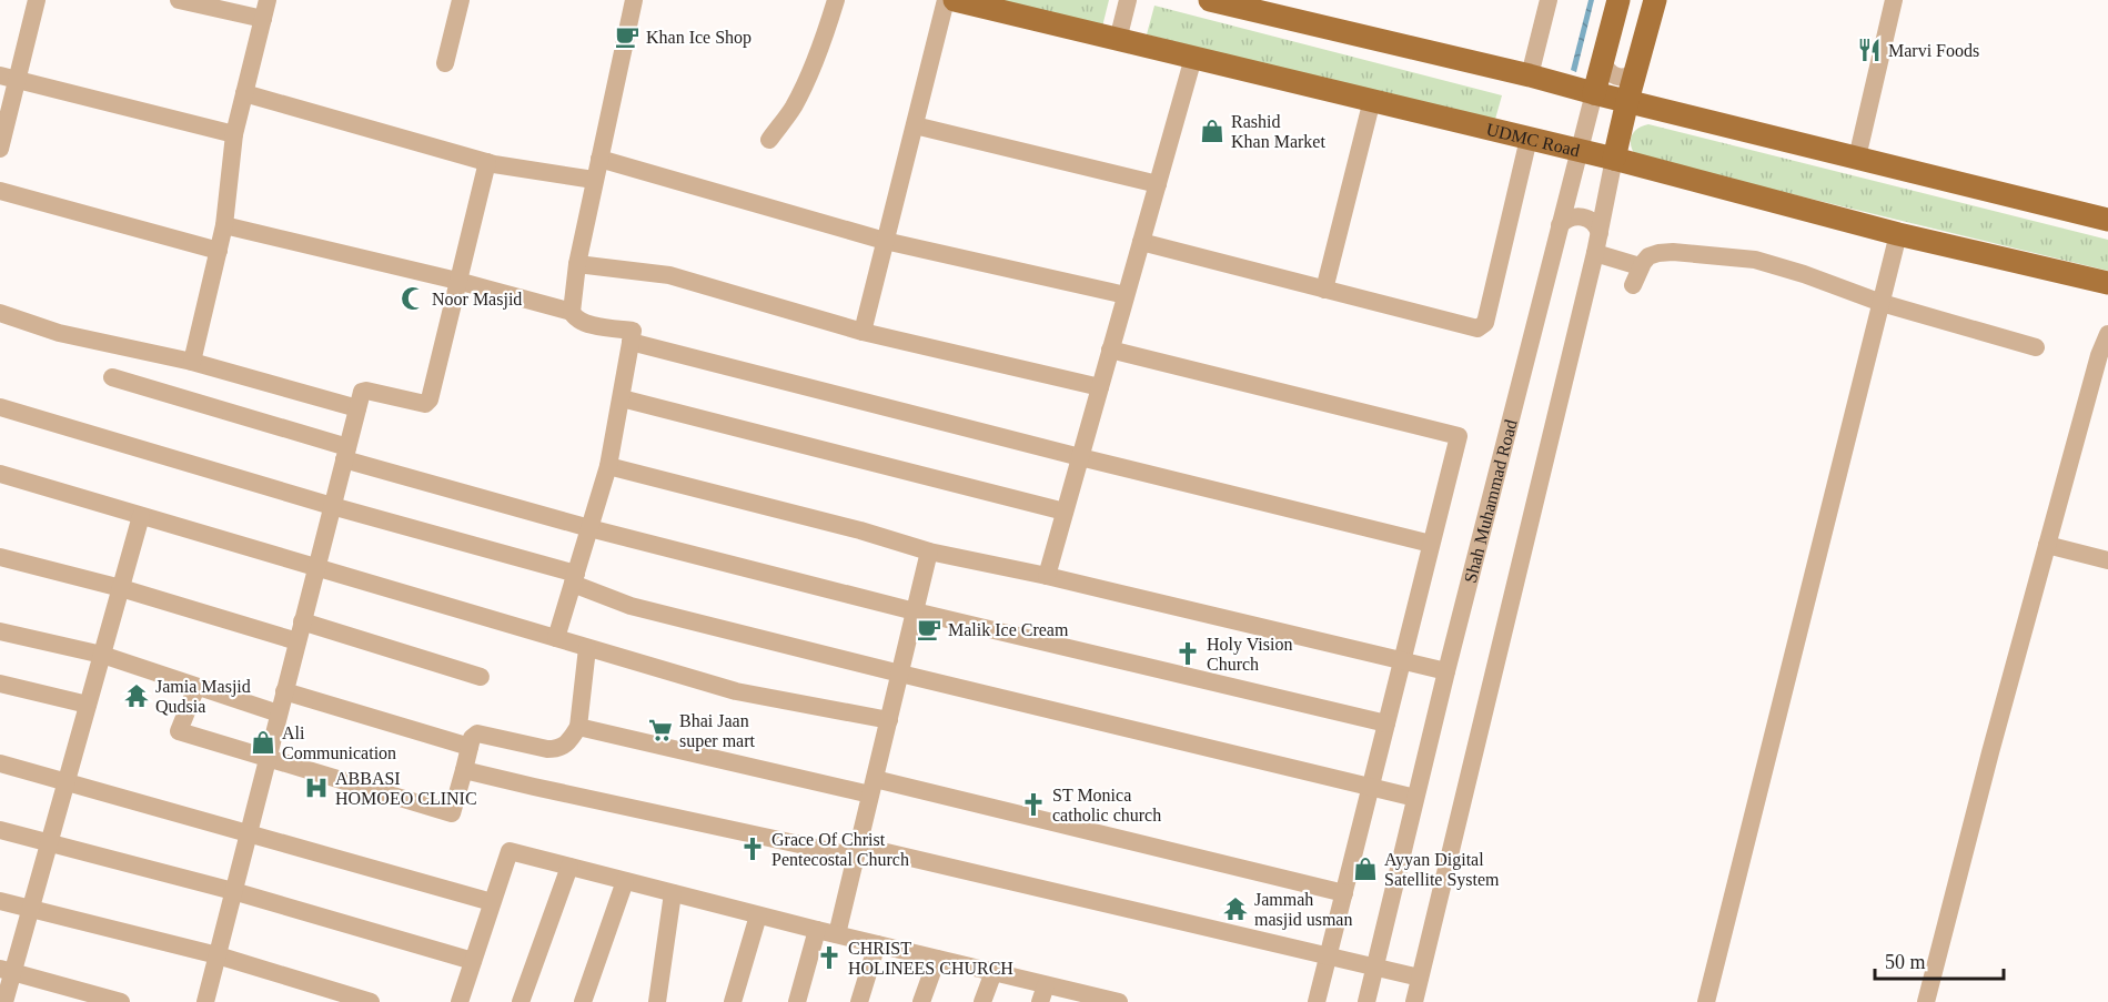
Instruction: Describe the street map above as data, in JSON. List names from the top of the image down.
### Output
{
  "streets": {
    "main road": ["UDMC Road", "Shah Muhammad Road"]
  },
  "crossings": [
    ["UDMC Road", "Shah Muhammad Road"]
  ],
  "places": {
    "cafe": ["Khan Ice Shop", "Malik Ice Cream"],
    "restaurant": ["Marvi Foods"],
    "shop": ["Rashid Khan Market", "Ali Communication", "Ayyan Digital Satellite System"],
    "mosque": ["Noor Masjid"],
    "church": [
      "Holy Vision Church",
      "ST Monica catholic church",
      "Grace Of Christ Pentecostal Church",
      "CHRIST HOLINEES CHURCH"
    ],
    "temple": ["Jamia Masjid Qudsia", "Jammah masjid usman"],
    "supermarket": ["Bhai Jaan super mart"],
    "hospital": ["ABBASI HOMOEO CLINIC"]
  },
  "scale_bar": "50 m"
}
